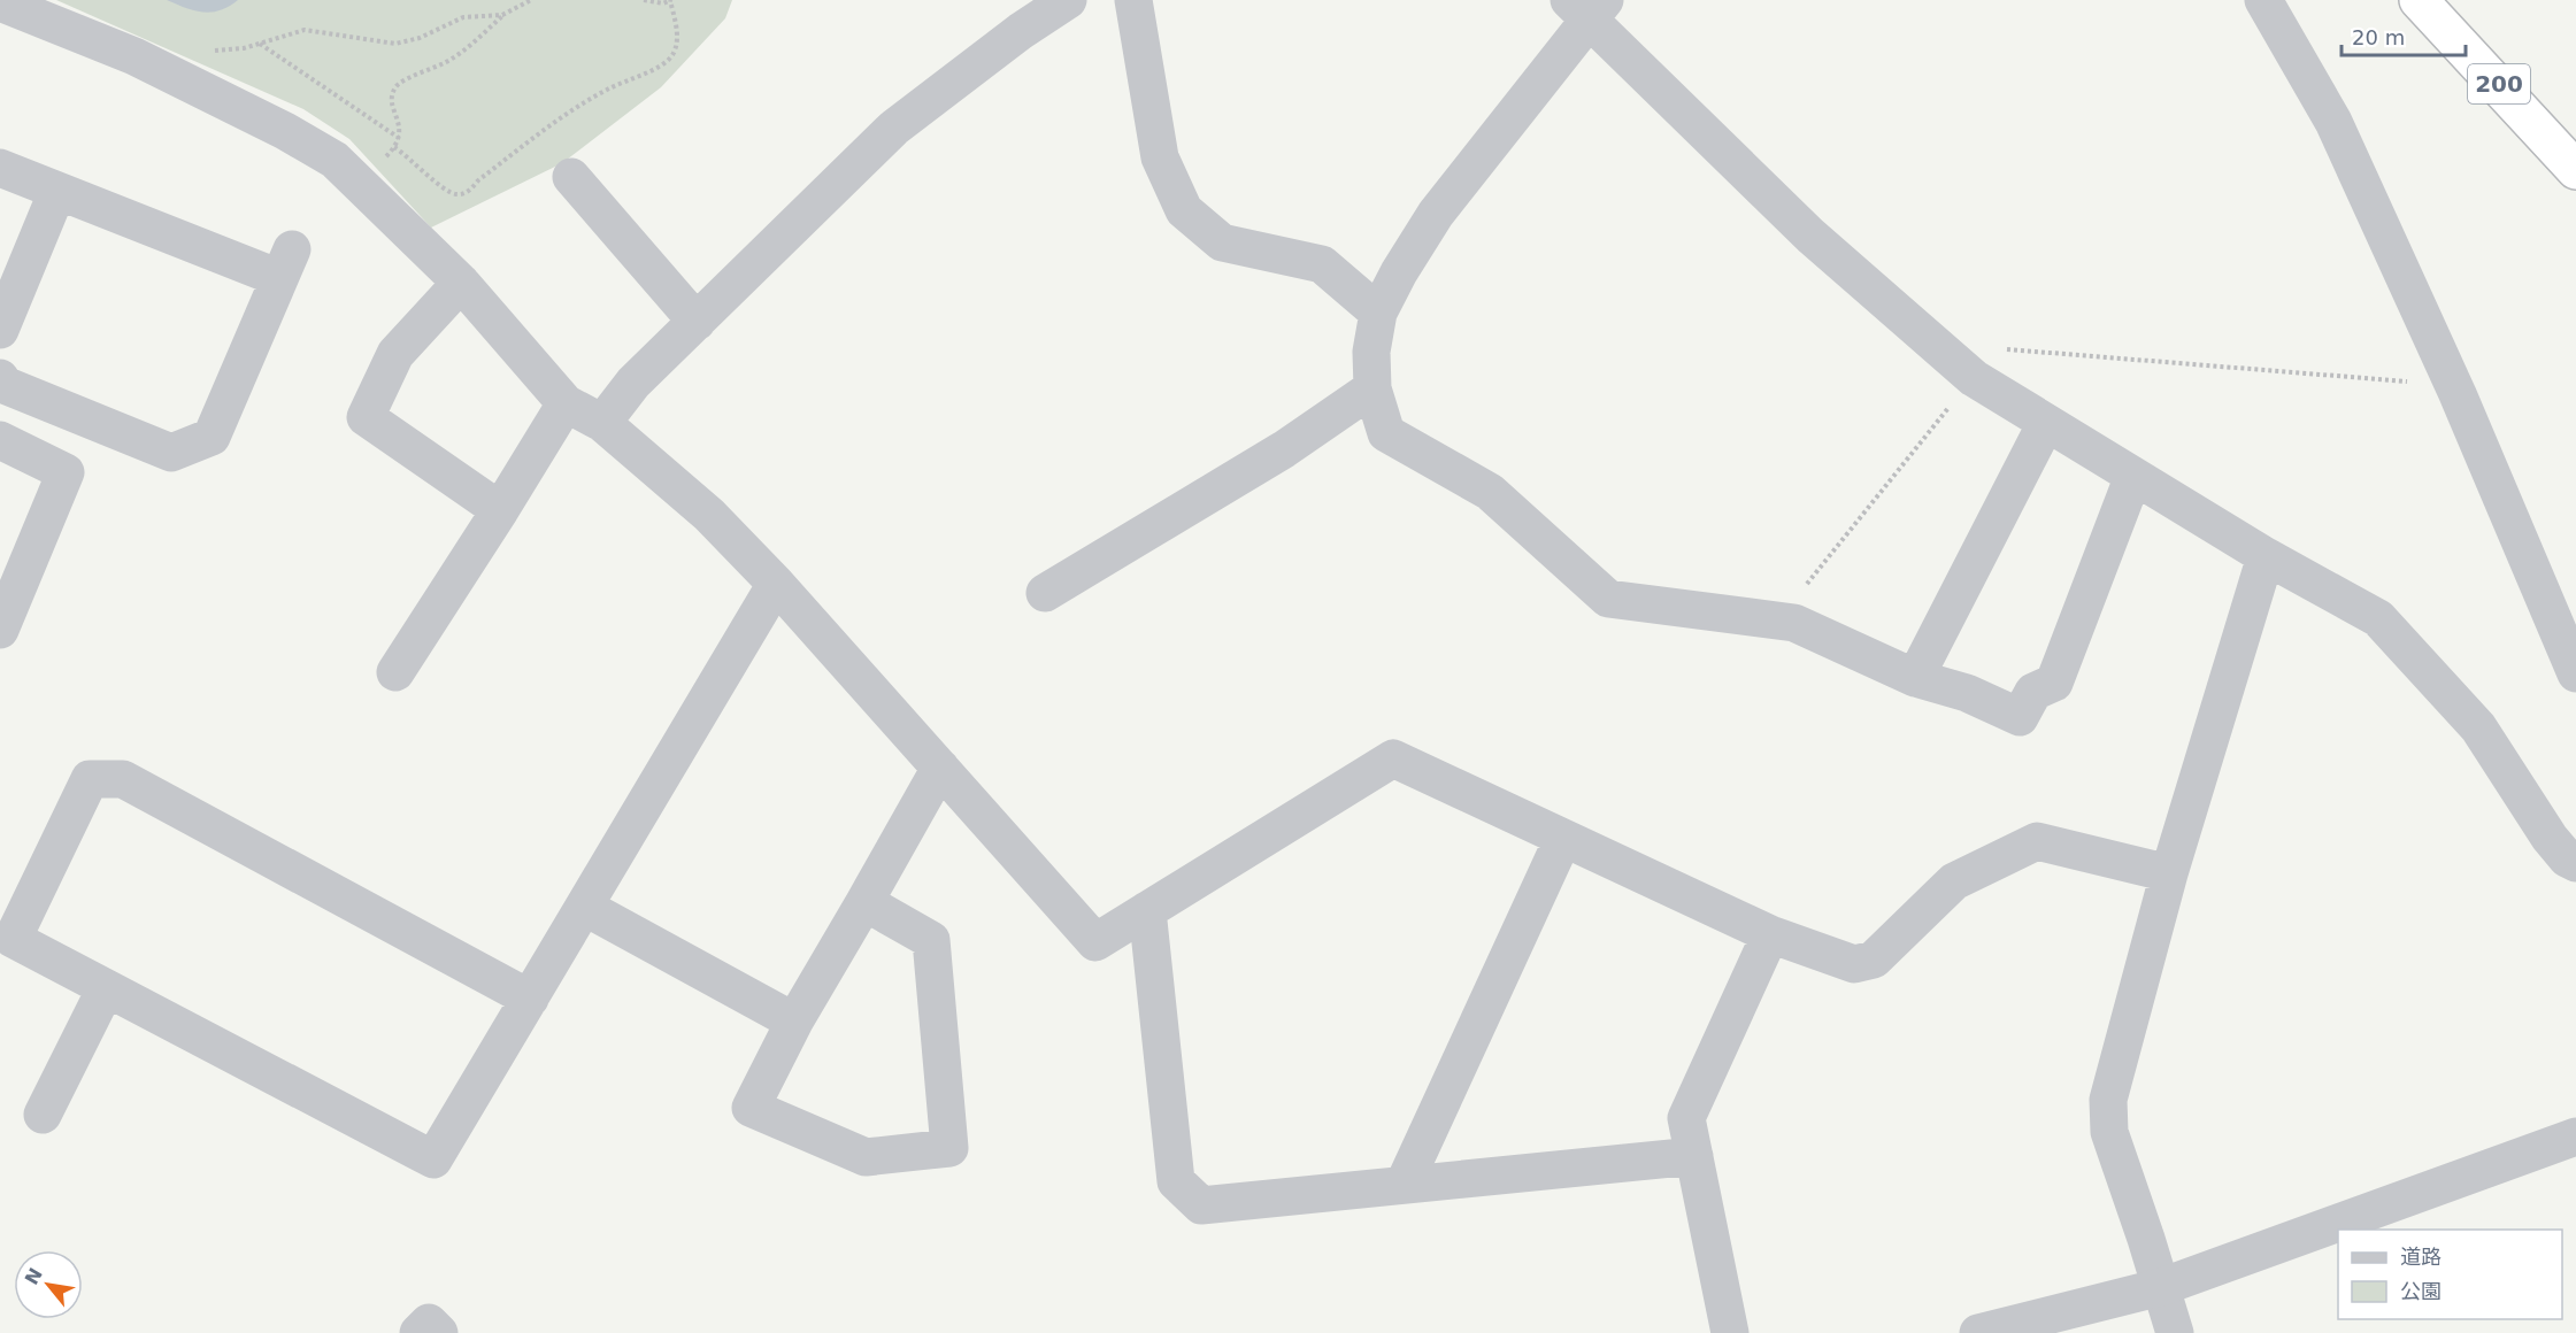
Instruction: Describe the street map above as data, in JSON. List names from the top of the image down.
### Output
{
  "streets": {
    "highway": ["200"]
  },
  "legend": ["道路", "公園"],
  "scale_bar": "20 m",
  "north": "top left"
}
